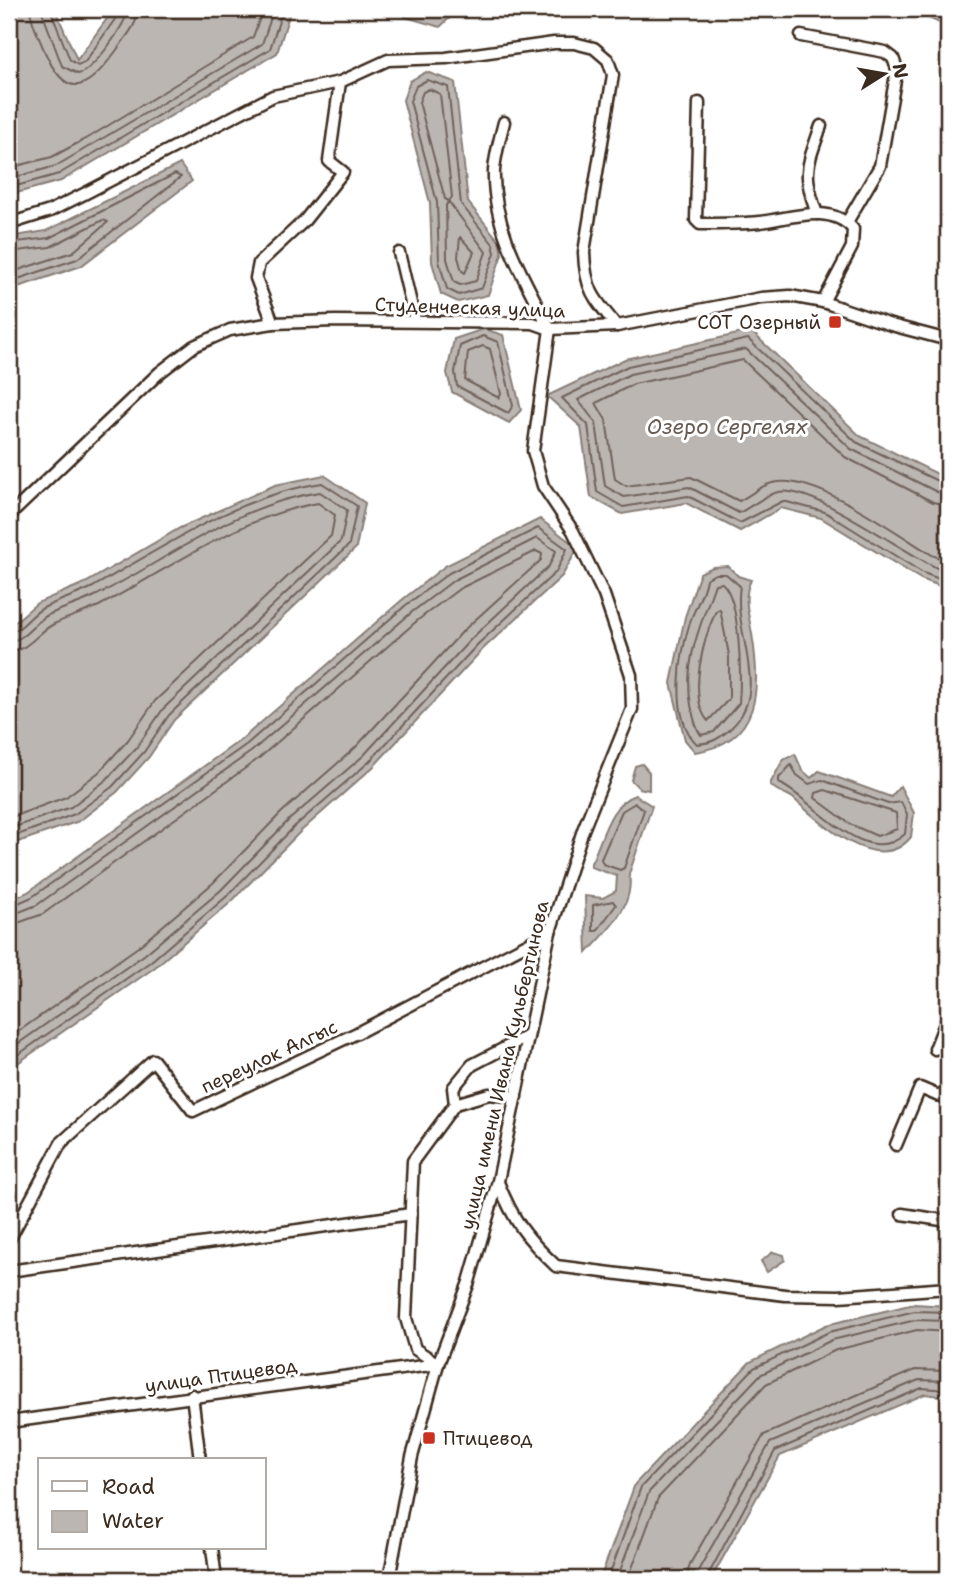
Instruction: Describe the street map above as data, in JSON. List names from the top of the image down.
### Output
{
  "streets": {
    "street": [
      "Студенческая улица",
      "переулок Алгыс",
      "улица имени Ивана Кульбертинова",
      "улица Птицевод"
    ]
  },
  "crossings": [
    ["Студенческая улица", "улица имени Ивана Кульбертинова"],
    ["переулок Алгыс", "улица имени Ивана Кульбертинова"],
    ["улица имени Ивана Кульбертинова", "улица Птицевод"]
  ],
  "water": ["Озеро Сергелях"],
  "places": {
    "transit": ["СОТ Озерный", "Птицевод"]
  },
  "legend": ["Road", "Water"],
  "north": "right"
}
